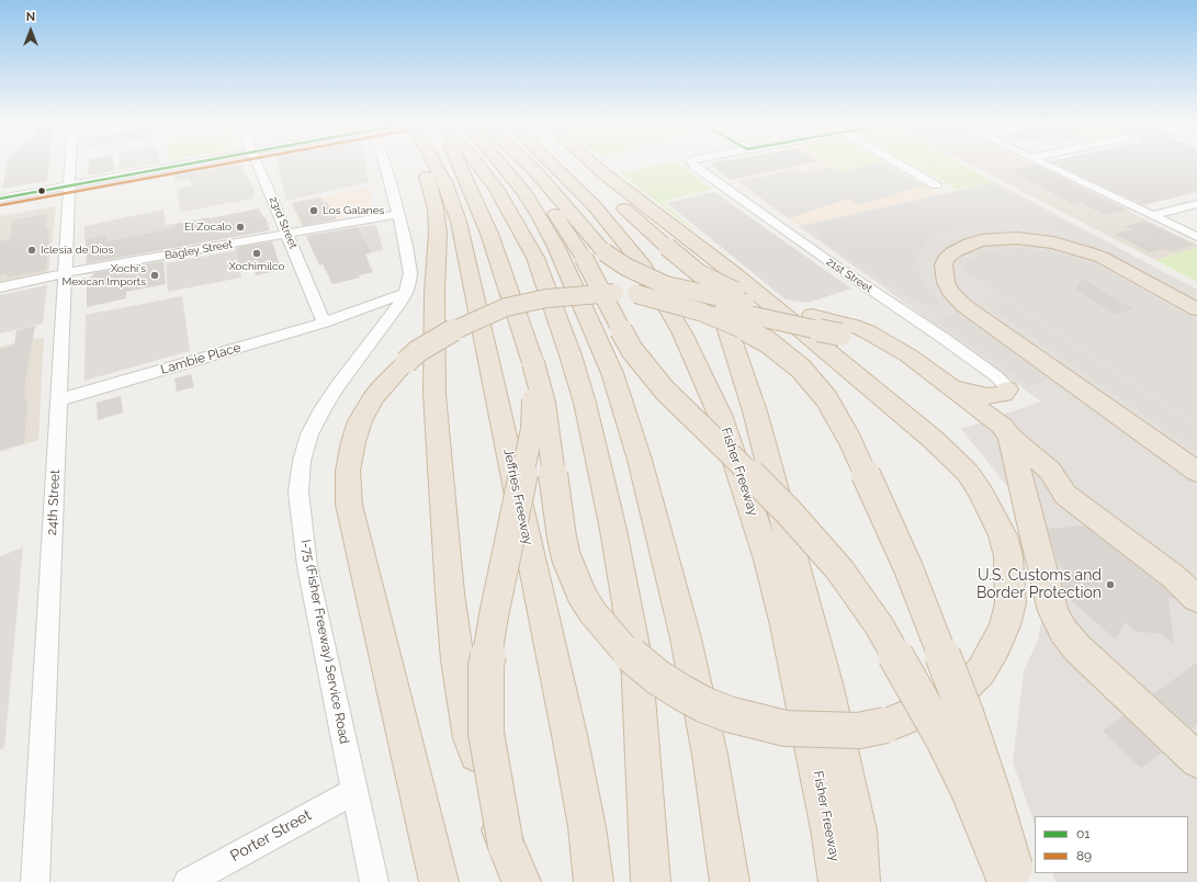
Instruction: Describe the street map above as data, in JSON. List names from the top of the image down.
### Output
{
  "streets": {
    "highway": ["Fisher Freeway", "Jeffries Freeway"],
    "street": [
      "23rd Street",
      "Bagley Street",
      "21st Street",
      "Lambie Place",
      "24th Street",
      "I-75 (Fisher Freeway) Service Road",
      "Porter Street"
    ]
  },
  "crossings": [
    ["23rd Street", "Bagley Street"],
    ["23rd Street", "Lambie Place"],
    ["Bagley Street", "24th Street"],
    ["Bagley Street", "I-75 (Fisher Freeway) Service Road"],
    ["Lambie Place", "24th Street"],
    ["Lambie Place", "I-75 (Fisher Freeway) Service Road"],
    ["I-75 (Fisher Freeway) Service Road", "Porter Street"]
  ],
  "places": [
    "Los Galanes",
    "El Zocalo",
    "Iclesia de Dios",
    "Xochimilco",
    "Xochi's Mexican Imports",
    "U.S. Customs and Border Protection"
  ],
  "lines": ["transit line 01", "transit line 89"],
  "legend": ["01", "89"],
  "north": "top"
}
